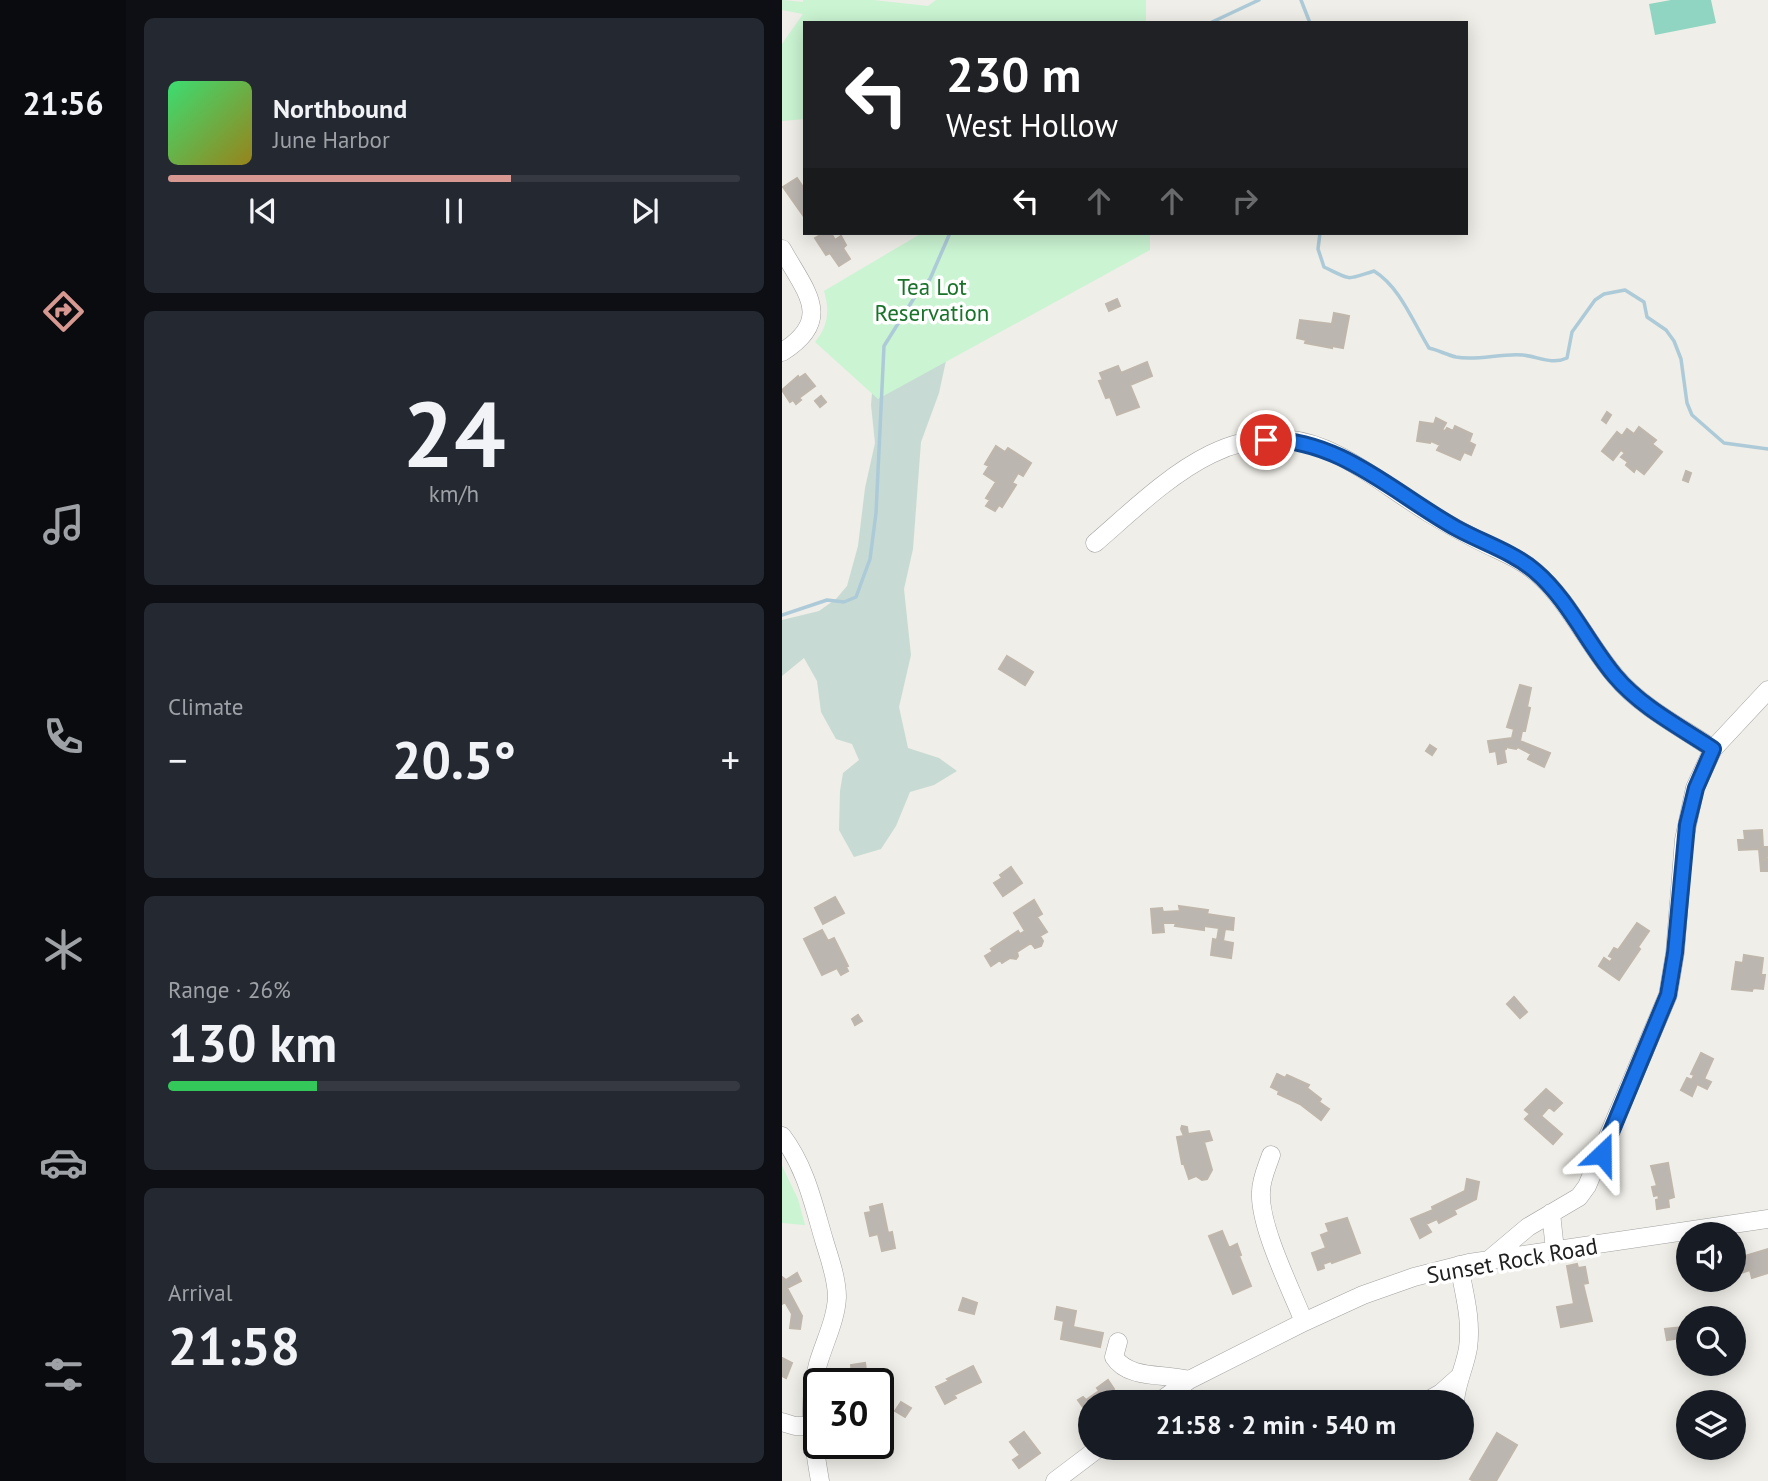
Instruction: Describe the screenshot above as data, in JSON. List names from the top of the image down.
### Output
{
  "streets": {
    "street": ["Sunset Rock Road"]
  },
  "parks": ["Tea Lot Reservation"],
  "page": {
    "tabs": "21:56",
    "turn": ["230 m", "West Hollow"],
    "song": ["Northbound", "June Harbor"],
    "tile": [
      ["24", "km/h"],
      "Climate",
      ["Range · 26%", "130 km"],
      ["Arrival", "21:58"]
    ],
    "heat": ["−", "20.5°", "+"],
    "limit": "30",
    "trip": "21:58 · 2 min · 540 m"
  }
}
